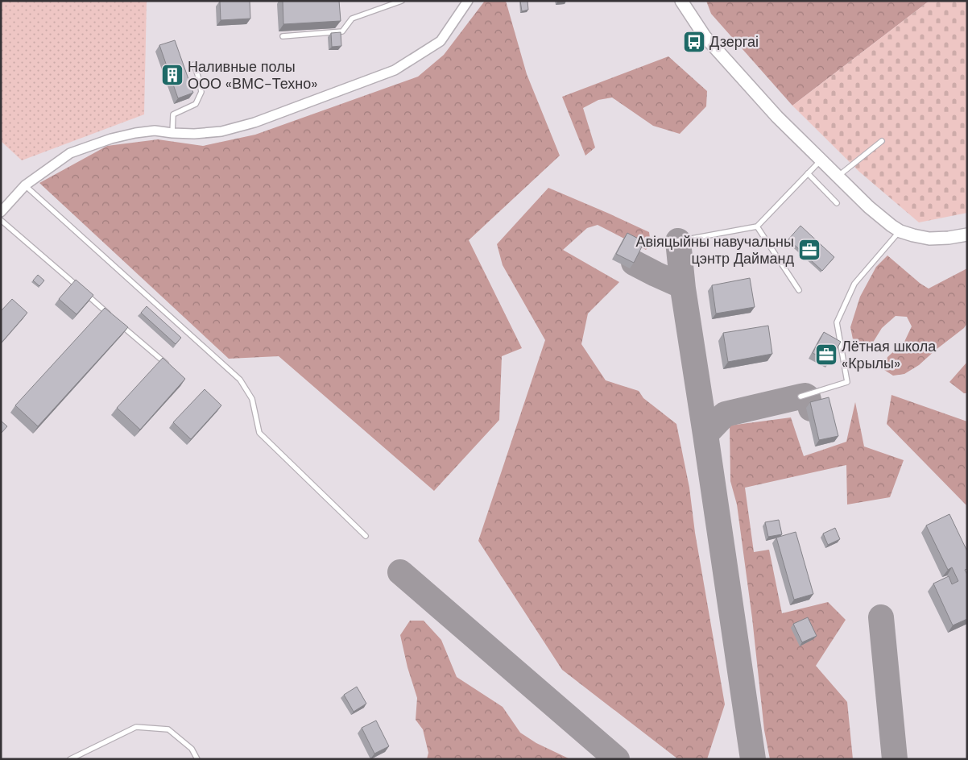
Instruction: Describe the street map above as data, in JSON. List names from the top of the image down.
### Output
{
  "places": {
    "bus stop": ["Дзергаі"],
    "building": ["Наливные полы ООО «ВМС-Техно»"],
    "office": ["Авіяцыйны навучальны цэнтр Дайманд", "Лётная школа «Крылы»"]
  }
}
